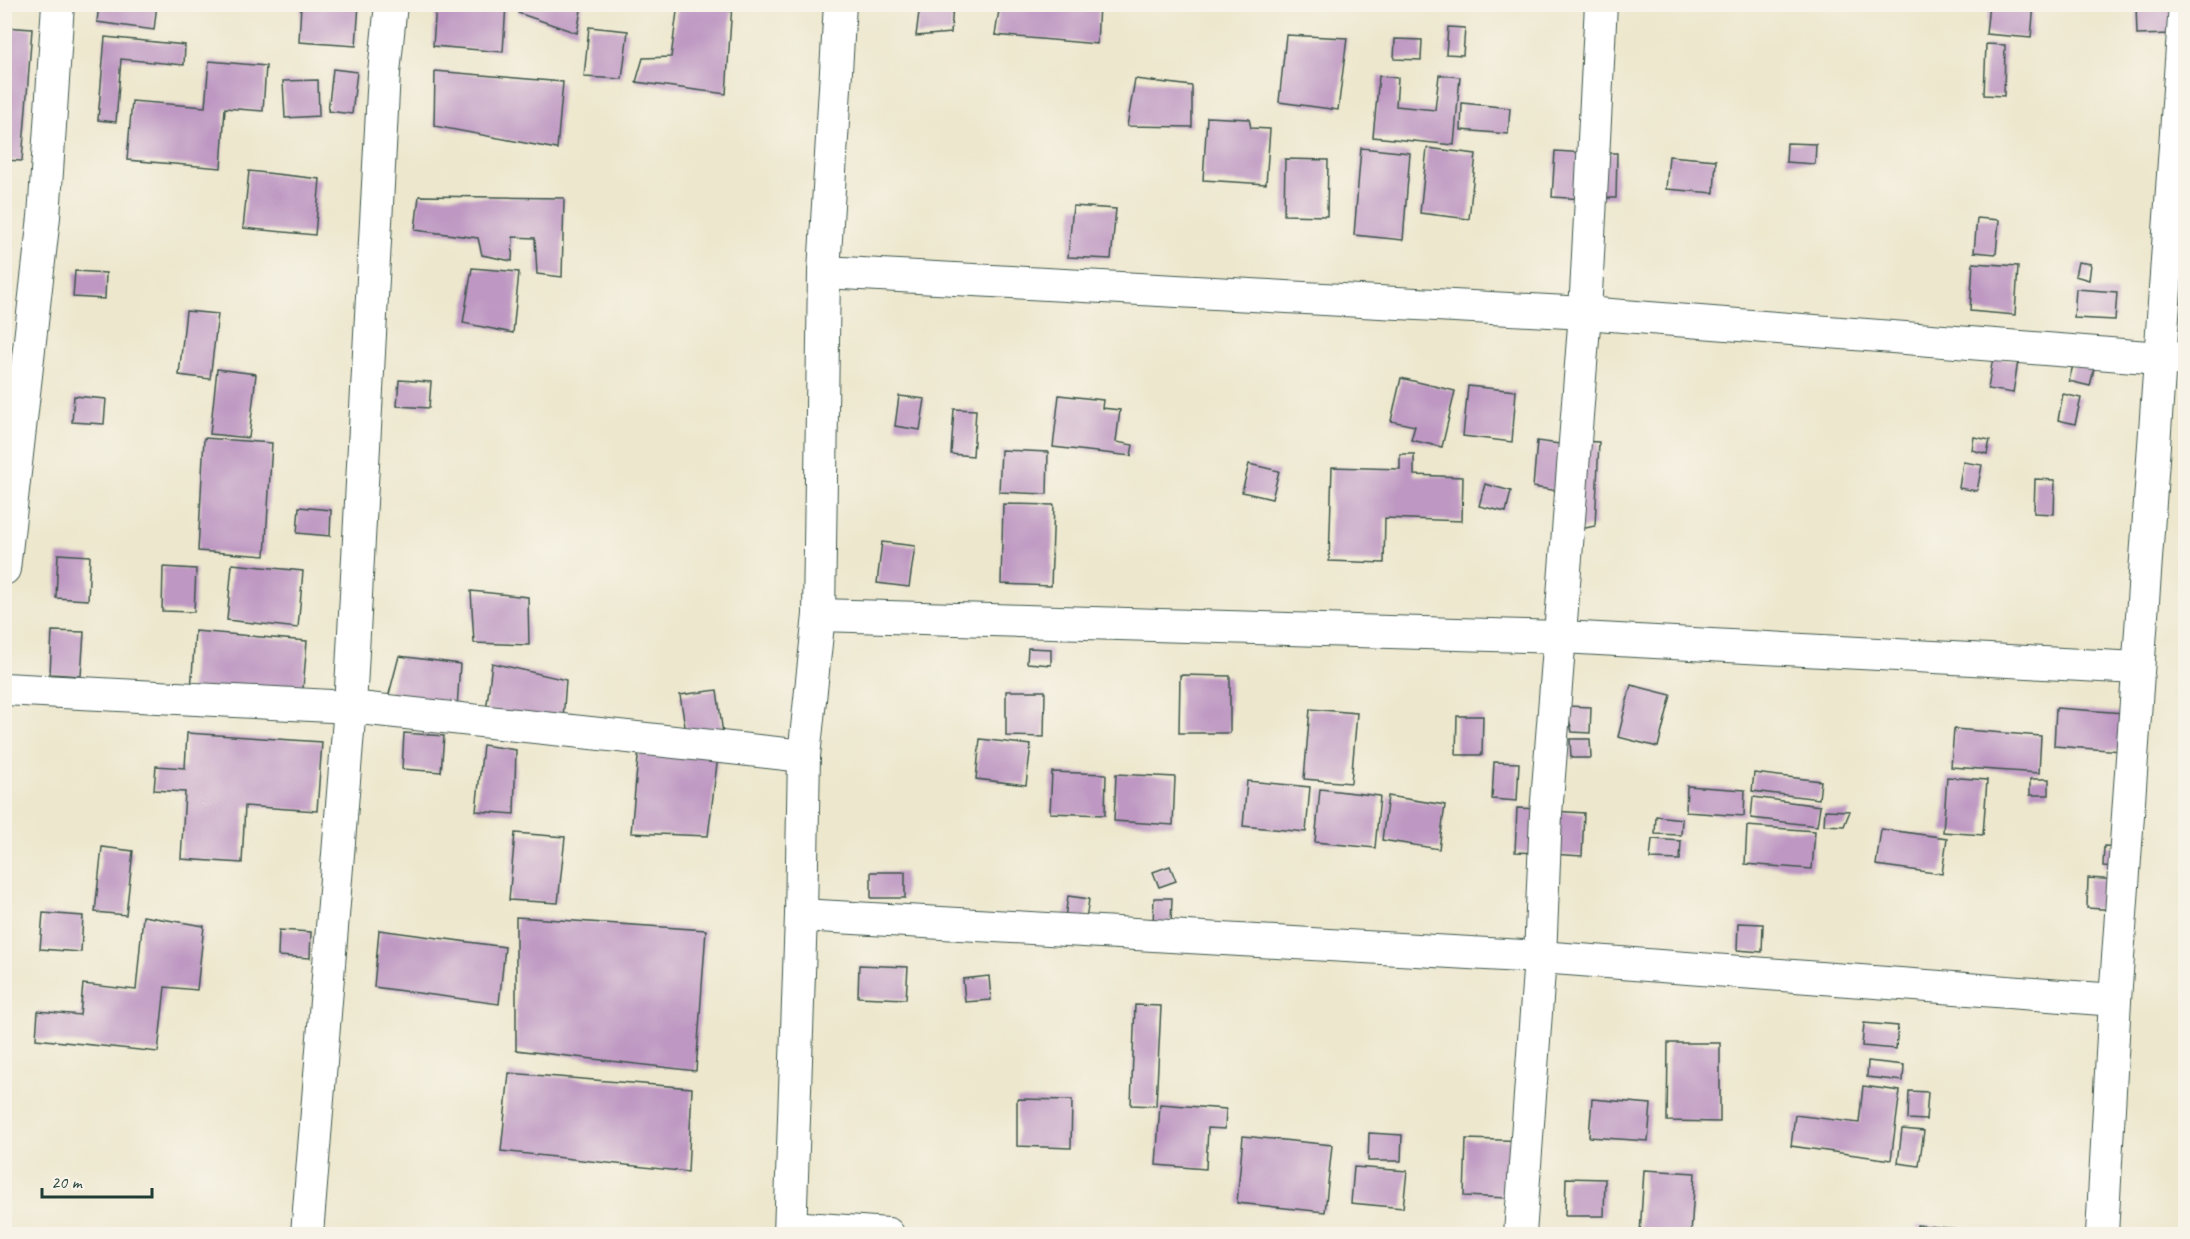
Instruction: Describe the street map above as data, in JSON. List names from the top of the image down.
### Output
{
  "scale_bar": "20 m"
}
